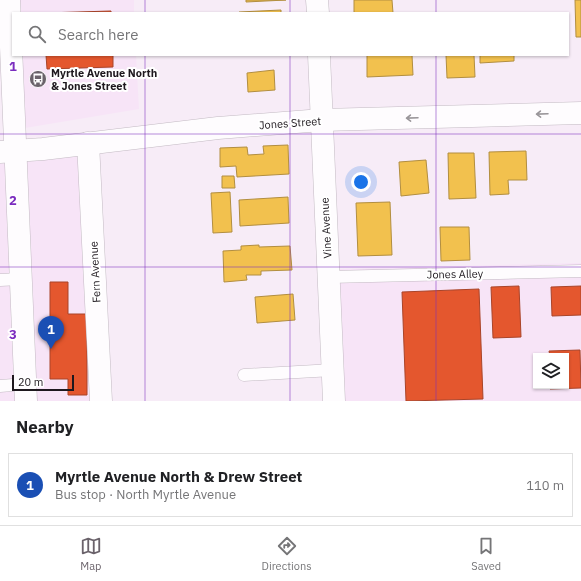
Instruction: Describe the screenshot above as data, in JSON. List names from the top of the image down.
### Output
{
  "streets": {
    "street": ["Jones Street", "Vine Avenue", "Fern Avenue"],
    "lane": ["Jones Alley"]
  },
  "crossings": [
    ["Jones Street", "Vine Avenue"],
    ["Jones Street", "Fern Avenue"],
    ["Vine Avenue", "Jones Alley"]
  ],
  "one_way": ["Jones Street"],
  "places": {
    "bus stop": ["Myrtle Avenue North & Jones Street"]
  },
  "scale_bar": "20 m",
  "page": {
    "search": "Search here",
    "pins": "1",
    "scale": "20 m",
    "heading": "Nearby",
    "list": [
      {
        "mark": "1",
        "name": "Myrtle Avenue North & Drew Street",
        "note": "Bus stop · North Myrtle Avenue",
        "value": "110 m"
      }
    ],
    "nav": ["Map", "Directions", "Saved"]
  },
  "grid": {
    "rows": ["1", "2", "3"]
  }
}
